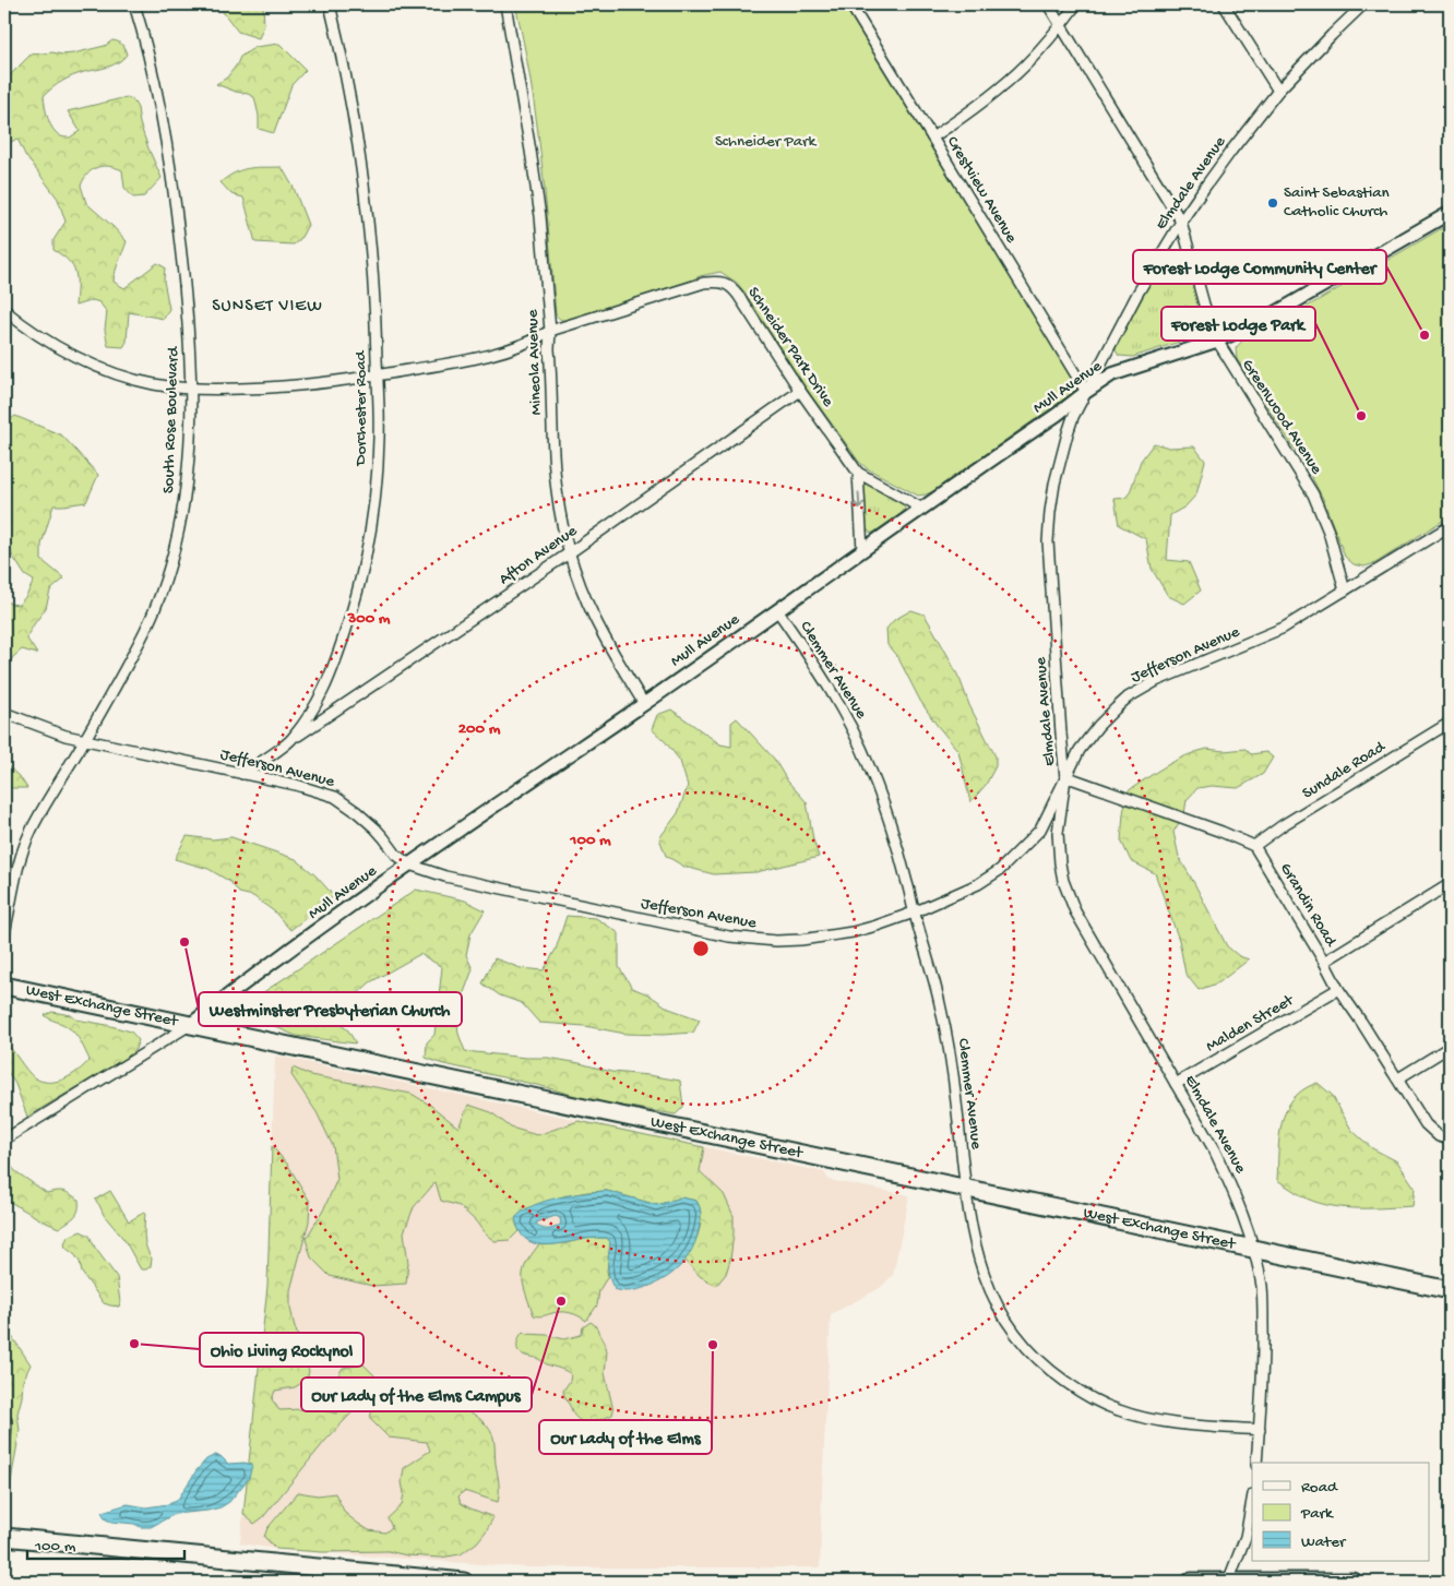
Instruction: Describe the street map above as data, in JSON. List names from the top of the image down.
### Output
{
  "streets": {
    "main road": ["West Exchange Street"],
    "street": [
      "Elmdale Avenue",
      "Crestview Avenue",
      "Schneider Park Drive",
      "Mineola Avenue",
      "Mull Avenue",
      "Dorchester Road",
      "Greenwood Avenue",
      "South Rose Boulevard",
      "Afton Avenue",
      "Jefferson Avenue",
      "Clemmer Avenue",
      "Sundale Road",
      "Grandin Road",
      "Malden Street"
    ]
  },
  "crossings": [
    ["Elmdale Avenue", "Crestview Avenue"],
    ["Elmdale Avenue", "Mull Avenue"],
    ["Elmdale Avenue", "Greenwood Avenue"],
    ["Elmdale Avenue", "Jefferson Avenue"],
    ["Elmdale Avenue", "Clemmer Avenue"],
    ["Elmdale Avenue", "West Exchange Street"],
    ["Elmdale Avenue", "Malden Street"],
    ["Crestview Avenue", "Mull Avenue"],
    ["Schneider Park Drive", "Mineola Avenue"],
    ["Schneider Park Drive", "Mull Avenue"],
    ["Schneider Park Drive", "Afton Avenue"],
    ["Mineola Avenue", "Mull Avenue"],
    ["Mineola Avenue", "Afton Avenue"],
    ["Mull Avenue", "Greenwood Avenue"],
    ["Mull Avenue", "Jefferson Avenue"],
    ["Mull Avenue", "Clemmer Avenue"],
    ["Mull Avenue", "West Exchange Street"],
    ["Dorchester Road", "Afton Avenue"],
    ["Dorchester Road", "Jefferson Avenue"],
    ["Greenwood Avenue", "Jefferson Avenue"],
    ["South Rose Boulevard", "Jefferson Avenue"],
    ["Jefferson Avenue", "Clemmer Avenue"],
    ["Clemmer Avenue", "West Exchange Street"],
    ["Sundale Road", "Grandin Road"],
    ["Grandin Road", "Malden Street"]
  ],
  "districts": ["SUNSET VIEW"],
  "parks": ["Schneider Park"],
  "places": [
    "Saint Sebastian Catholic Church",
    "Forest Lodge Community Center",
    "Forest Lodge Park",
    "Westminster Presbyterian Church",
    "Our Lady of the Elms Campus",
    "Ohio Living Rockynol",
    "Our Lady of the Elms"
  ],
  "legend": ["Road", "Park", "Water"],
  "scale_bar": "100 m",
  "rings": ["300 m", "200 m", "100 m"]
}
